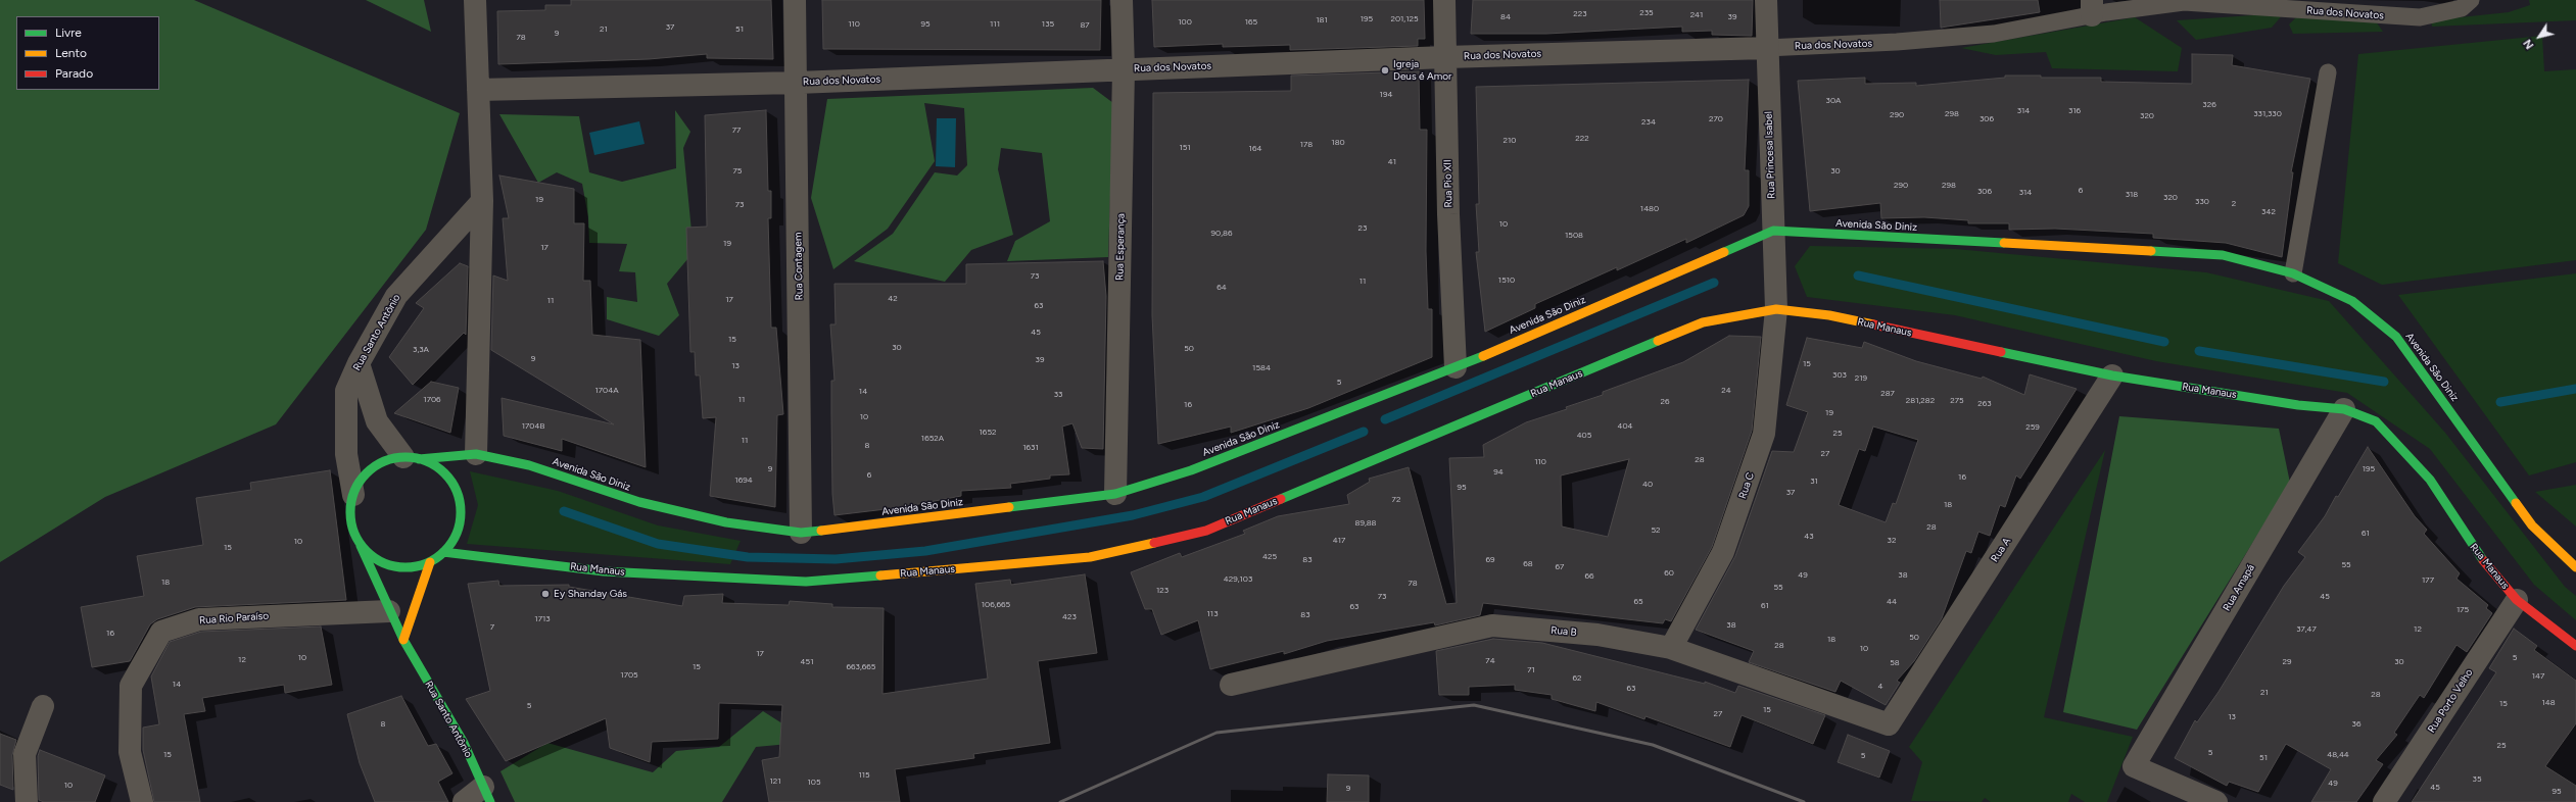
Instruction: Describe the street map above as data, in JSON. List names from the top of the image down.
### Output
{
  "streets": {
    "street": [
      "Rua dos Novatos",
      "Rua Princesa Isabel",
      "Rua Pio XII",
      "Avenida São Diniz",
      "Rua Esperança",
      "Rua Contagem",
      "Rua Manaus",
      "Rua Santo Antônio",
      "Rua C",
      "Rua A",
      "Rua Amapá",
      "Rua Rio Paraíso",
      "Rua B",
      "Rua Porto Velho"
    ]
  },
  "crossings": [
    ["Rua dos Novatos", "Rua Princesa Isabel"],
    ["Rua dos Novatos", "Rua Pio XII"],
    ["Rua dos Novatos", "Rua Esperança"],
    ["Rua dos Novatos", "Rua Contagem"],
    ["Rua Princesa Isabel", "Avenida São Diniz"],
    ["Rua Princesa Isabel", "Rua Manaus"],
    ["Rua Princesa Isabel", "Rua C"],
    ["Rua Pio XII", "Avenida São Diniz"],
    ["Avenida São Diniz", "Rua Esperança"],
    ["Avenida São Diniz", "Rua Contagem"],
    ["Avenida São Diniz", "Rua Manaus"],
    ["Avenida São Diniz", "Rua Santo Antônio"],
    ["Rua Manaus", "Rua Santo Antônio"],
    ["Rua Manaus", "Rua C"],
    ["Rua Manaus", "Rua A"],
    ["Rua Manaus", "Rua Amapá"],
    ["Rua Manaus", "Rua Porto Velho"],
    ["Rua Santo Antônio", "Rua Rio Paraíso"],
    ["Rua C", "Rua B"],
    ["Rua A", "Rua B"]
  ],
  "places": ["Igreja Deus é Amor", "Ey Shanday Gás"],
  "house_numbers": [
    "235",
    "223",
    "241",
    "84",
    "39",
    "195",
    "201,125",
    "181",
    "100",
    "165",
    "110",
    "95",
    "111",
    "135",
    "87",
    "37",
    "21",
    "51",
    "9",
    "78",
    "194",
    "30A",
    "326",
    "314",
    "316",
    "298",
    "331,330",
    "290",
    "320",
    "270",
    "306",
    "234",
    "77",
    "222",
    "210",
    "180",
    "178",
    "151",
    "164",
    "41",
    "75",
    "30",
    "290",
    "298",
    "6",
    "306",
    "314",
    "318",
    "320",
    "19",
    "330",
    "2",
    "73",
    "1480",
    "342",
    "10",
    "23",
    "90,86",
    "1508",
    "19",
    "17",
    "73",
    "1510",
    "11",
    "64",
    "42",
    "17",
    "11",
    "63",
    "45",
    "15",
    "30",
    "50",
    "3,3A",
    "9",
    "39",
    "15",
    "13",
    "1584",
    "303",
    "219",
    "5",
    "1704A",
    "24",
    "14",
    "287",
    "33",
    "1706",
    "11",
    "281,282",
    "275",
    "26",
    "263",
    "16",
    "19",
    "10",
    "1704B",
    "404",
    "259",
    "1652",
    "25",
    "405",
    "1652A",
    "11",
    "8",
    "1631",
    "27",
    "28",
    "110",
    "9",
    "195",
    "94",
    "6",
    "16",
    "1694",
    "31",
    "40",
    "95",
    "37",
    "72",
    "18",
    "89,88",
    "28",
    "52",
    "61",
    "43",
    "417",
    "32",
    "10",
    "15",
    "425",
    "83",
    "69",
    "68",
    "55",
    "67",
    "60",
    "49",
    "38",
    "66",
    "429,103",
    "177",
    "18",
    "78",
    "55",
    "123",
    "73",
    "45",
    "65",
    "44",
    "106,665",
    "61",
    "63",
    "175",
    "113",
    "83",
    "423",
    "1713",
    "38",
    "7",
    "37,47",
    "12",
    "16",
    "50",
    "18",
    "28",
    "10",
    "17",
    "10",
    "5",
    "12",
    "74",
    "451",
    "29",
    "30",
    "58",
    "15",
    "663,665",
    "71",
    "1705",
    "147",
    "62",
    "14",
    "4",
    "63",
    "21",
    "28",
    "148",
    "15",
    "5",
    "15",
    "27",
    "13",
    "8",
    "36",
    "25",
    "5",
    "15",
    "48,44",
    "5",
    "51",
    "115",
    "35",
    "121",
    "105",
    "49",
    "10",
    "45",
    "9",
    "95"
  ],
  "legend": ["Livre", "Lento", "Parado"],
  "north": "bottom left"
}
